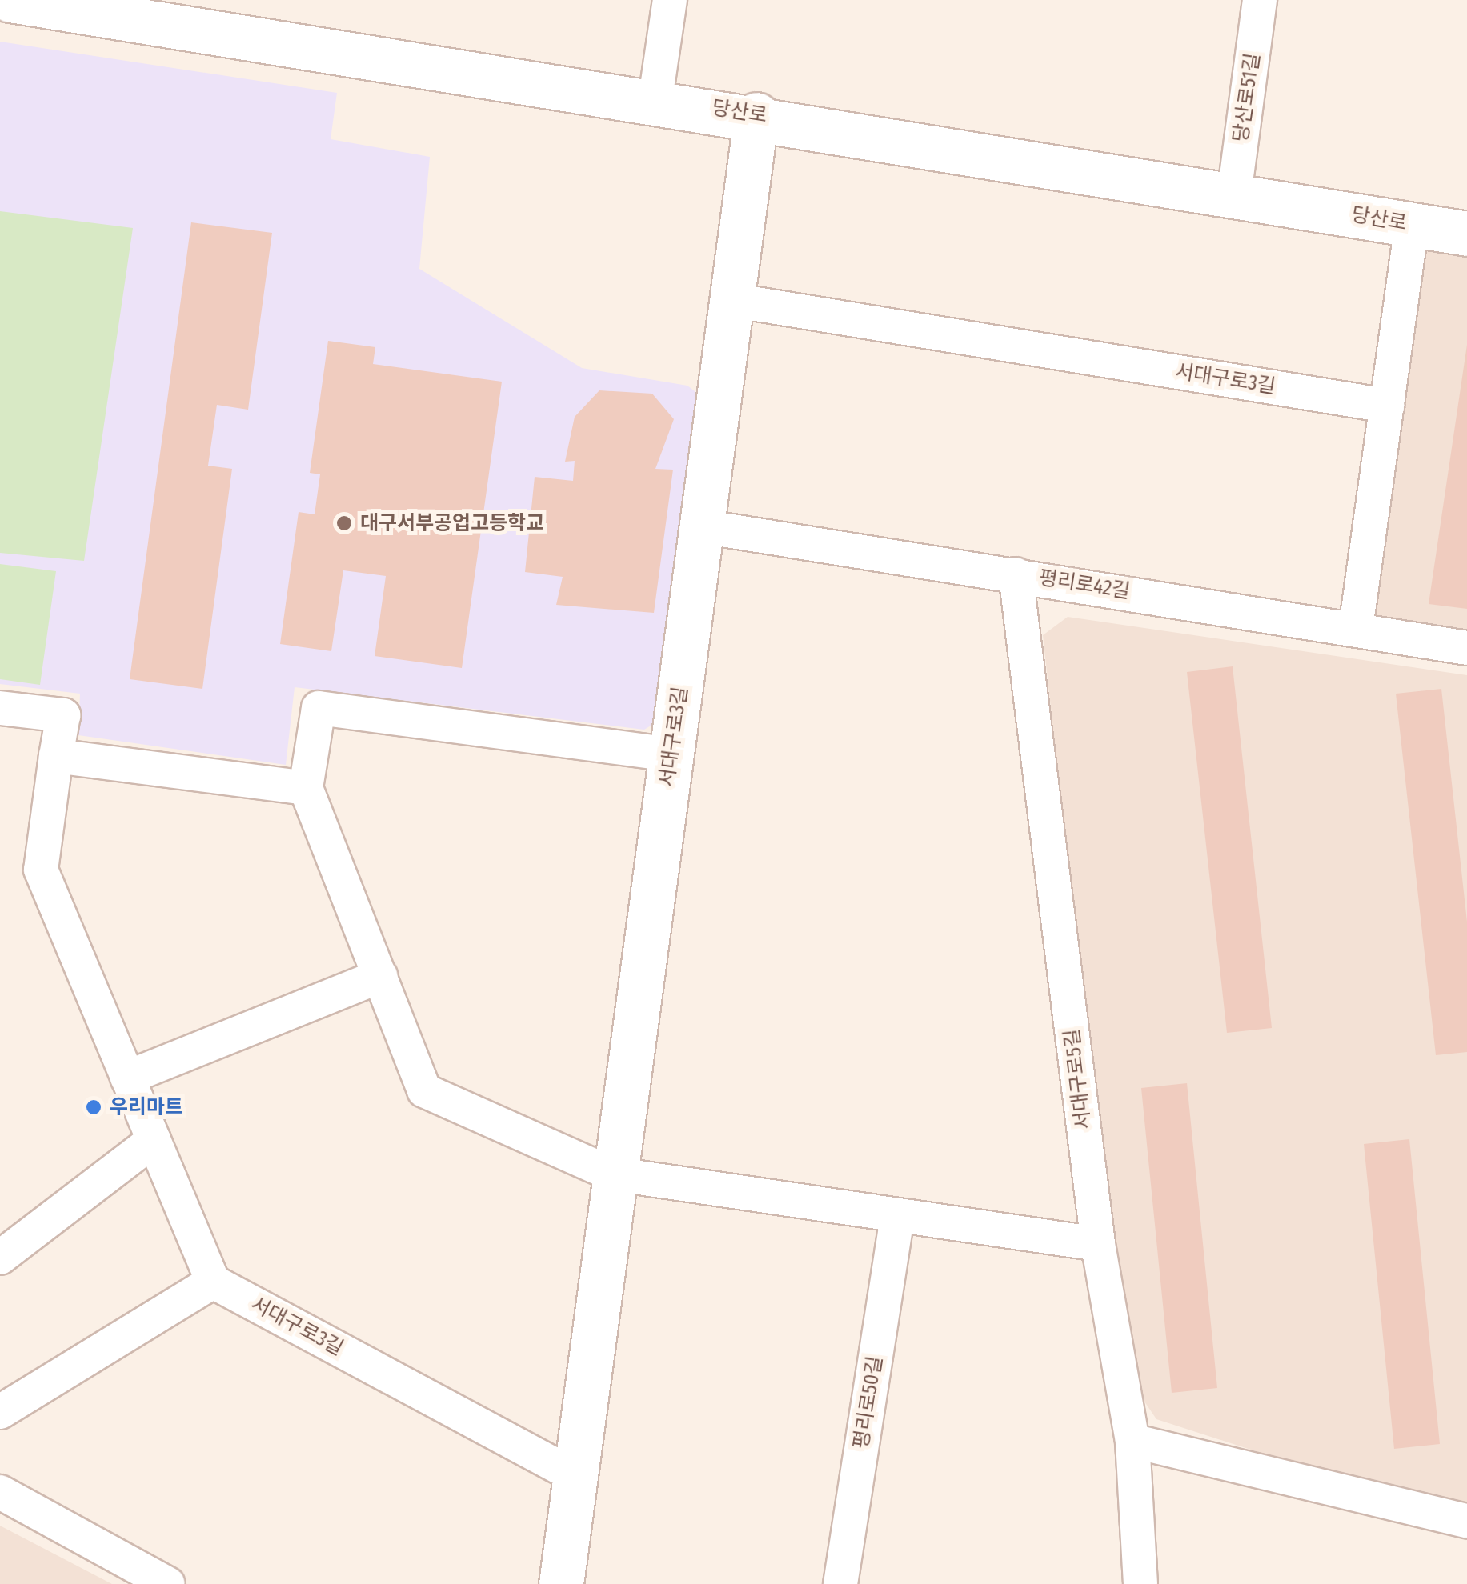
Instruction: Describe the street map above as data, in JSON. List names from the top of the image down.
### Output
{
  "streets": {
    "street": [
      "당산로51길",
      "당산로",
      "서대구로3길",
      "평리로42길",
      "서대구로5길",
      "평리로50길"
    ]
  },
  "crossings": [
    ["당산로51길", "당산로"],
    ["당산로", "서대구로3길"],
    ["서대구로3길", "평리로42길"],
    ["평리로42길", "서대구로5길"]
  ],
  "places": ["대구서부공업고등학교", "우리마트"]
}
